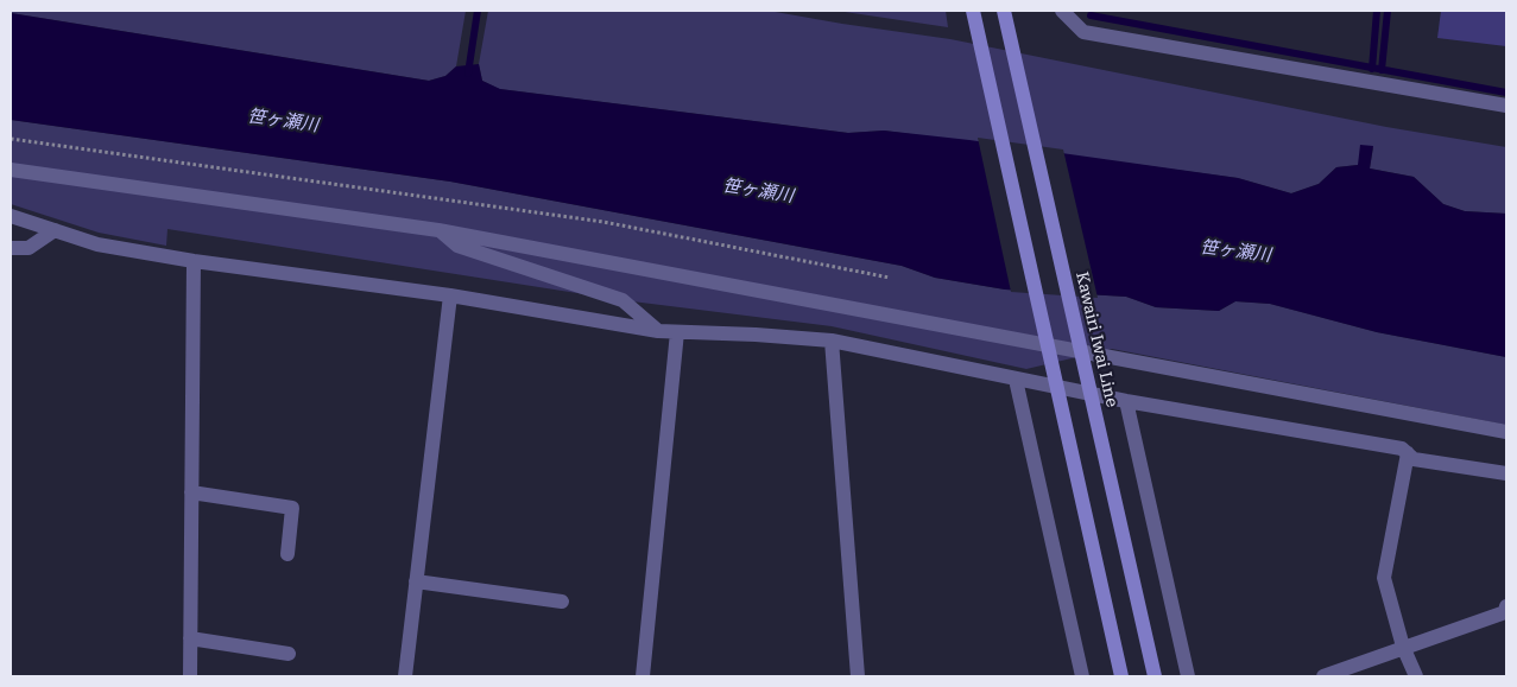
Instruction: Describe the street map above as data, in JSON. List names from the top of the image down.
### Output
{
  "streets": {
    "main road": ["Kawairi Iwai Line"]
  },
  "water": ["笹ヶ瀬川"]
}
